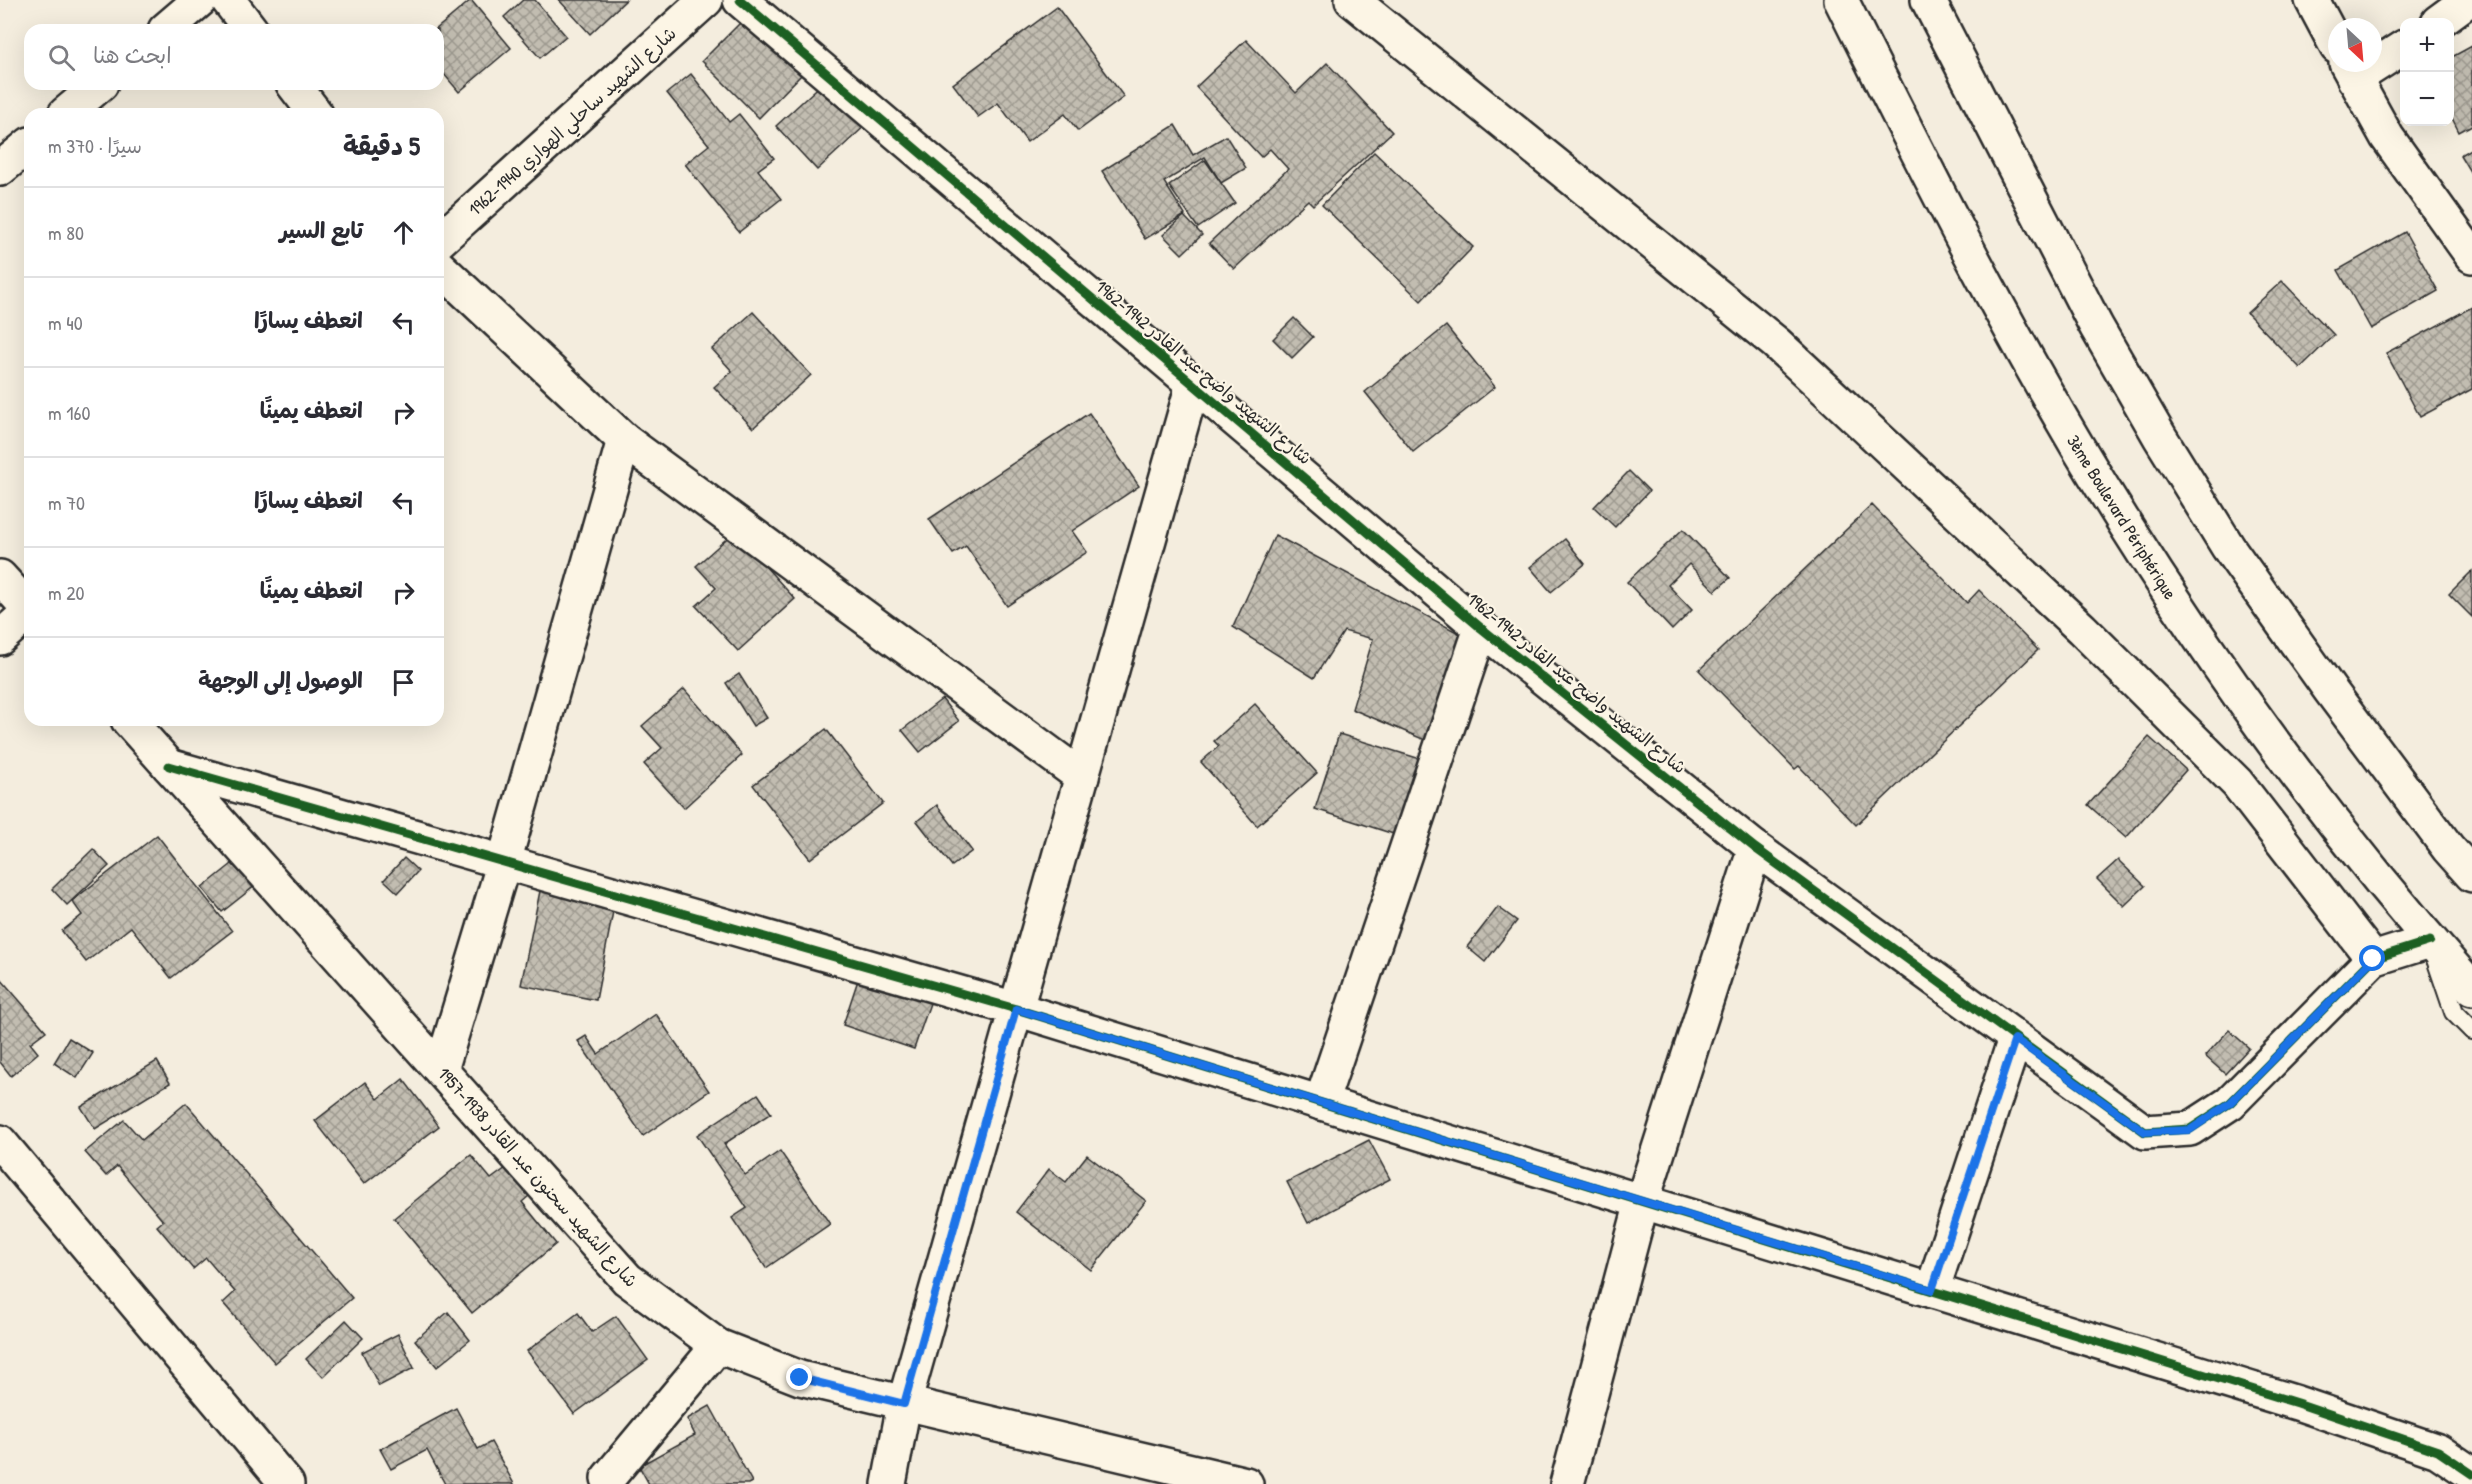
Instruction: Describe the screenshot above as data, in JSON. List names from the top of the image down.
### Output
{
  "streets": {
    "street": [
      "شارع الشهيد ساحلي الهواري 1940-1962",
      "شارع الشهيد واضح عبد القادر 1942-1962",
      "3ème Boulevard Périphérique",
      "شارع الشهيد سحنون عبد القادر 1938-1957"
    ]
  },
  "crossings": [
    ["شارع الشهيد واضح عبد القادر 1942-1962", "3ème Boulevard Périphérique"]
  ],
  "north": "bottom right",
  "page": {
    "map_buttons": ["+", "−"],
    "search": "ابحث هنا",
    "heading": ["5 دقيقة", "سيرًا · 370 m"],
    "list": [
      ["تابع السير", "80 m"],
      ["انعطف يسارًا", "40 m"],
      ["انعطف يمينًا", "160 m"],
      ["انعطف يسارًا", "70 m"],
      ["انعطف يمينًا", "20 m"],
      "الوصول إلى الوجهة"
    ]
  }
}
